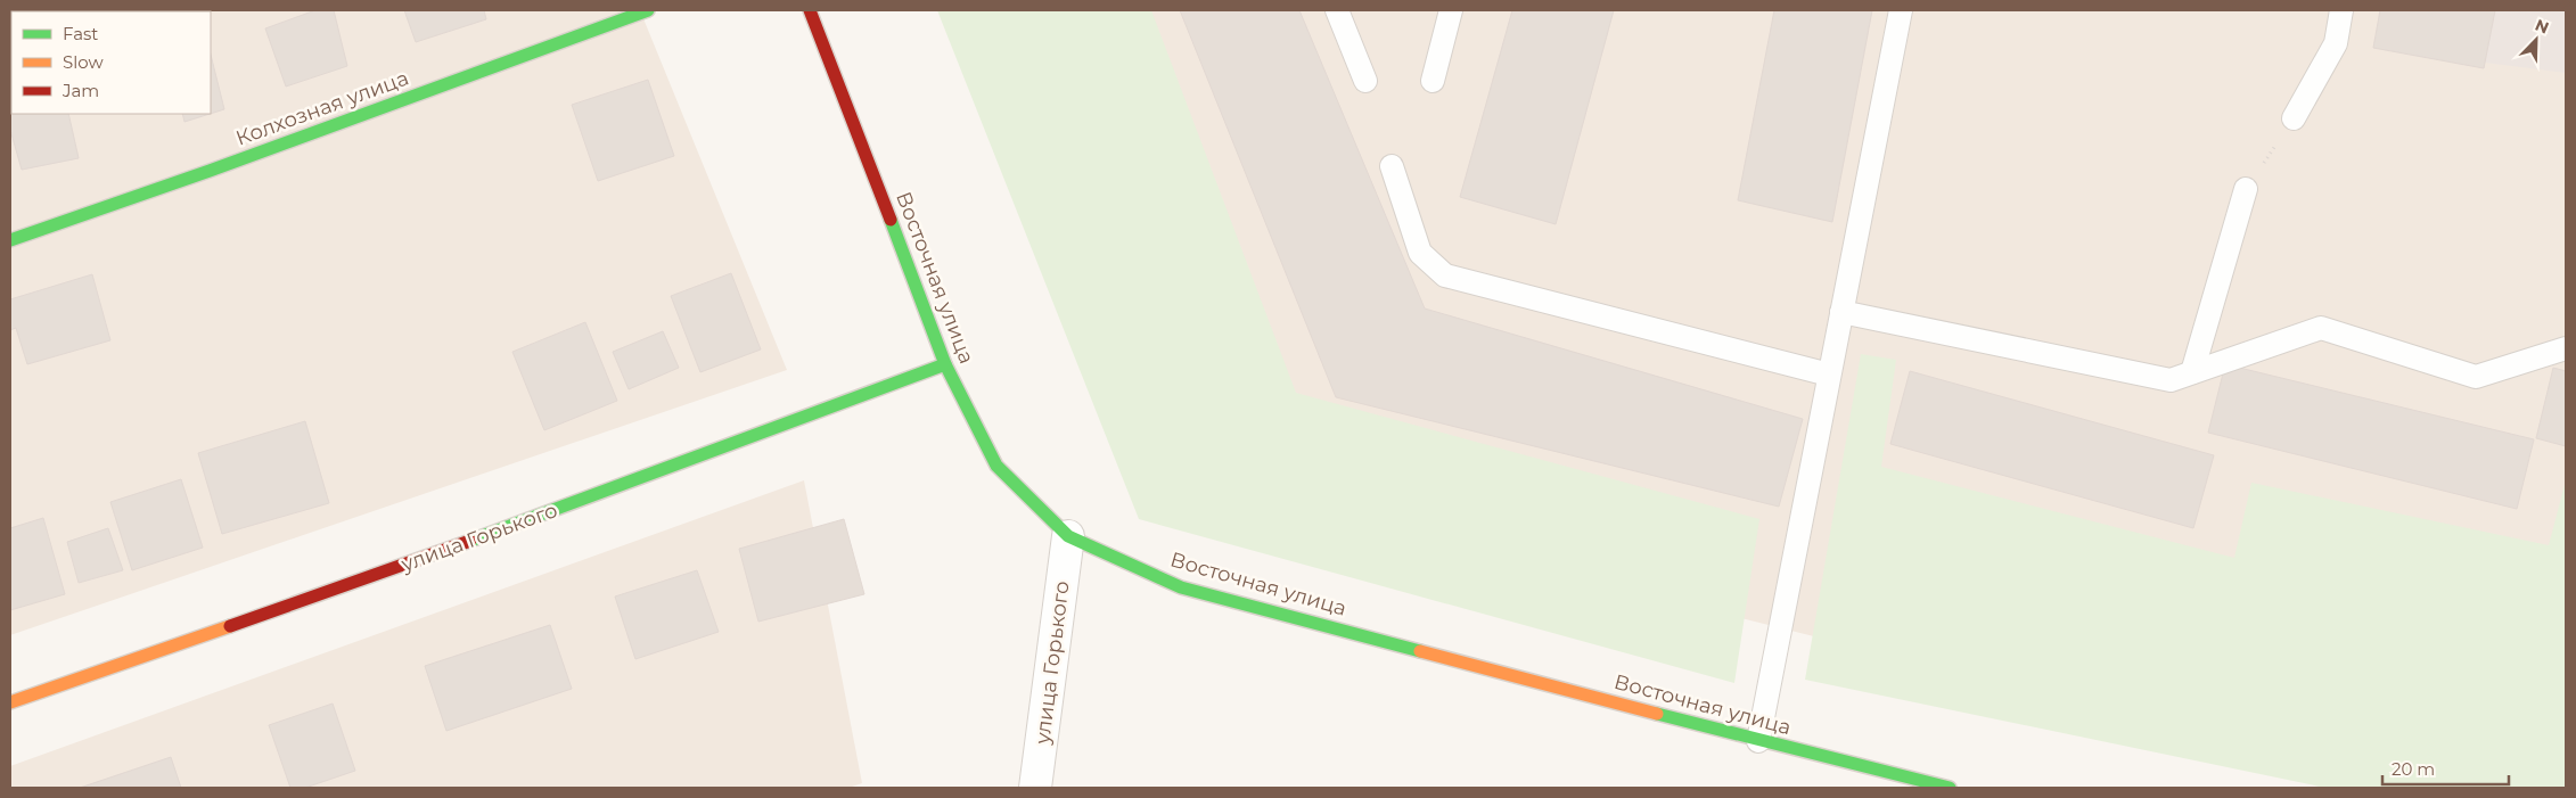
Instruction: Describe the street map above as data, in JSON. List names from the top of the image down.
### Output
{
  "streets": {
    "street": ["Колхозная улица", "Восточная улица", "улица Горького"]
  },
  "crossings": [
    ["Восточная улица", "улица Горького"]
  ],
  "legend": ["Fast", "Slow", "Jam"],
  "scale_bar": "20 m",
  "north": "top right"
}
